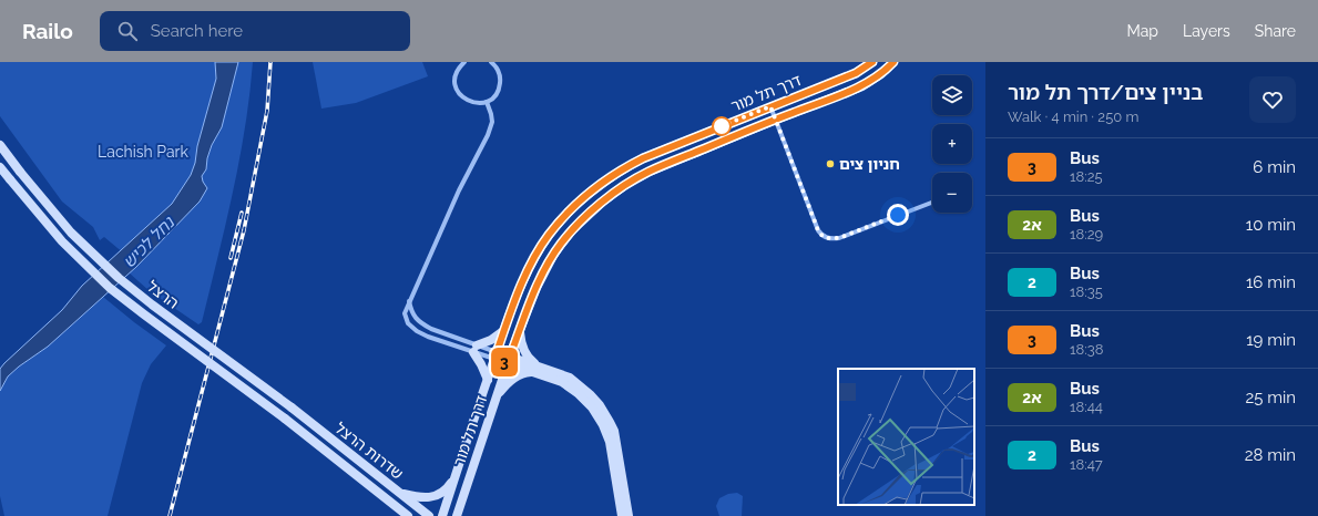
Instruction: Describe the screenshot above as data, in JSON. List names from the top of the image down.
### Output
{
  "streets": {
    "street": ["דרך תל מור", "הרצל", "שדרות הרצל"]
  },
  "crossings": [
    ["הרצל", "שדרות הרצל"]
  ],
  "water": ["נחל לכיש"],
  "parks": ["Lachish Park"],
  "places": ["חניון צים"],
  "lines": ["bus line 3"],
  "page": {
    "header": "Railo",
    "search": "Search here",
    "nav": ["Map", "Layers", "Share"],
    "on_map": "3",
    "heading": ["בניין צים/דרך תל מור", "Walk · 4 min · 250 m"],
    "map_buttons": ["+", "−"],
    "list": [
      {
        "mark": "3",
        "name": "Bus",
        "note": "18:25",
        "value": "6 min"
      },
      {
        "mark": "2א",
        "name": "Bus",
        "note": "18:29",
        "value": "10 min"
      },
      {
        "mark": "2",
        "name": "Bus",
        "note": "18:35",
        "value": "16 min"
      },
      {
        "mark": "3",
        "name": "Bus",
        "note": "18:38",
        "value": "19 min"
      },
      {
        "mark": "2א",
        "name": "Bus",
        "note": "18:44",
        "value": "25 min"
      },
      {
        "mark": "2",
        "name": "Bus",
        "note": "18:47",
        "value": "28 min"
      }
    ]
  }
}
